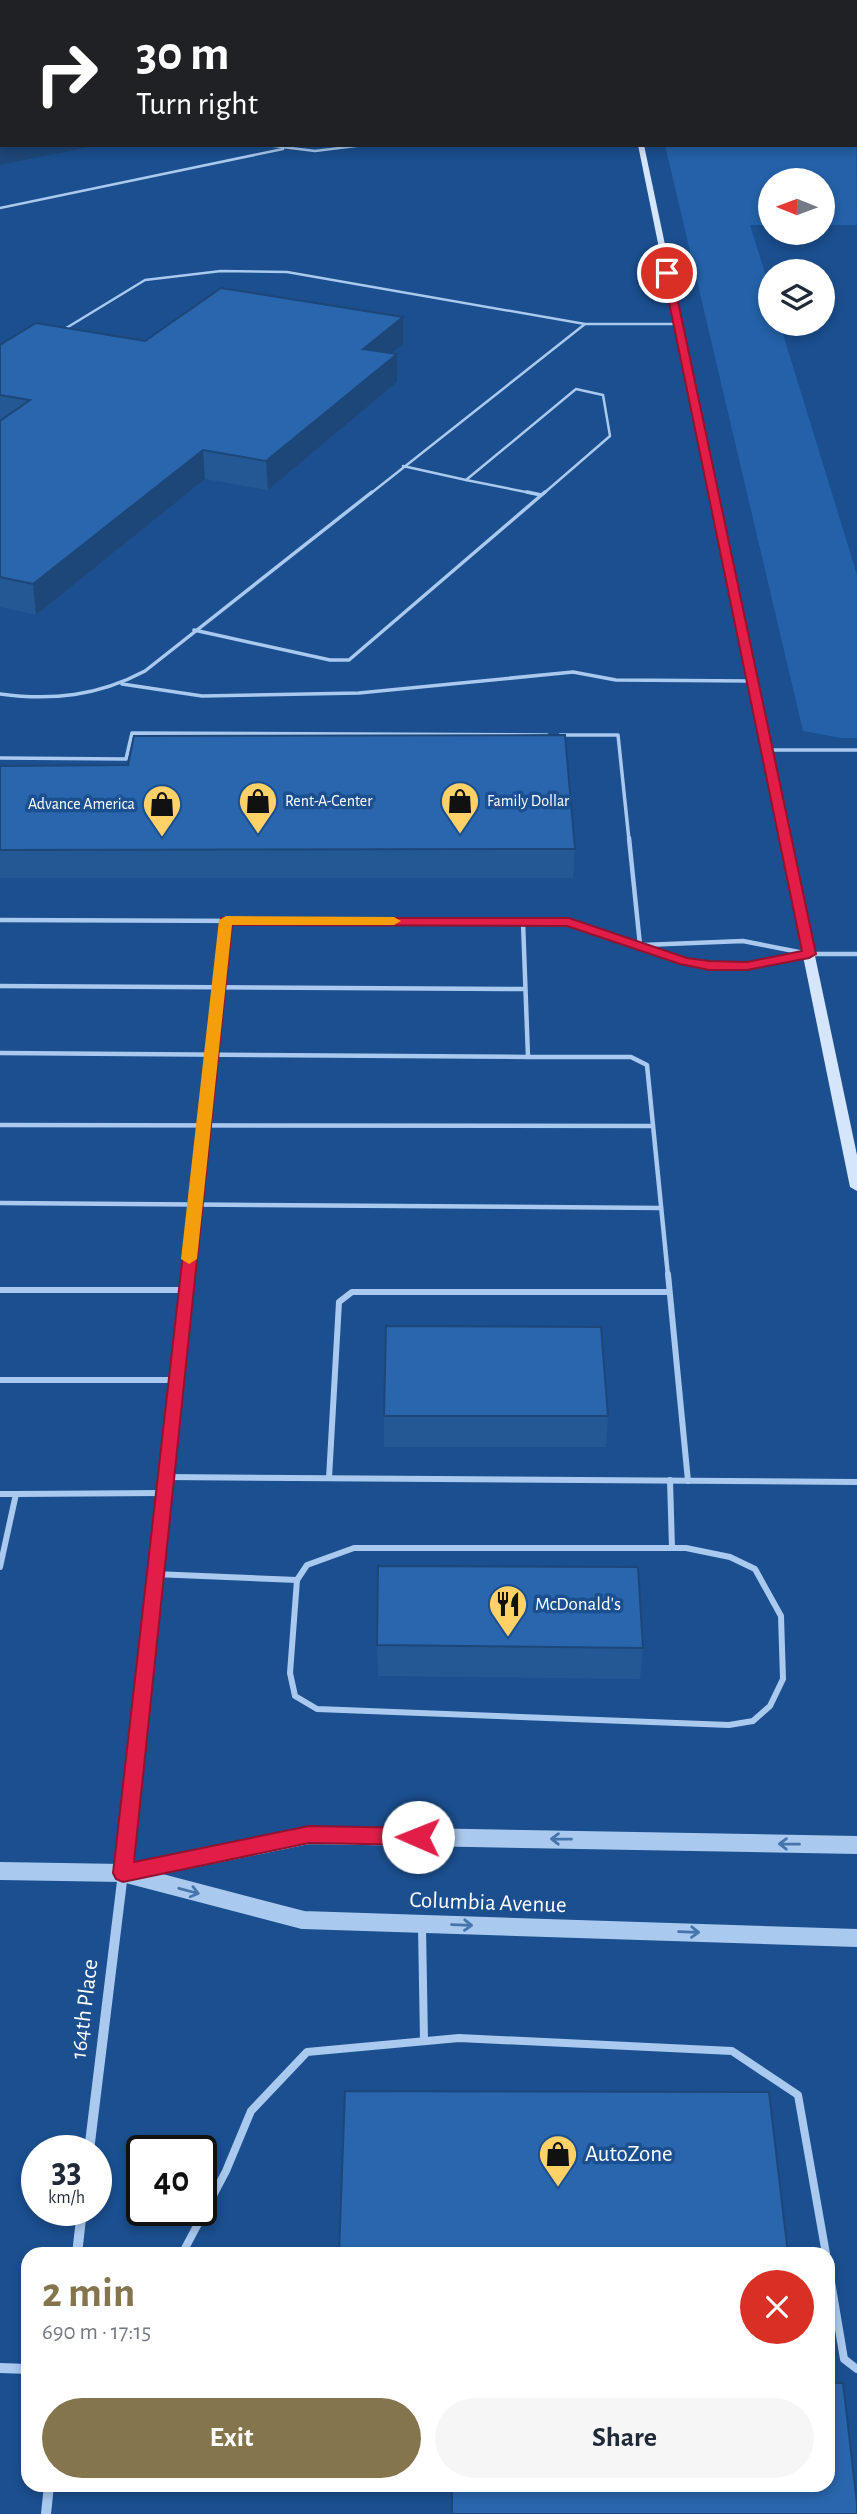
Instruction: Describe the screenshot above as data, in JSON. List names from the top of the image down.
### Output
{
  "streets": {
    "street": ["Columbia Avenue", "164th Place"]
  },
  "crossings": [
    ["Columbia Avenue", "164th Place"]
  ],
  "places": {
    "shop": [
      "Rent-A-Center",
      "Family Dollar",
      "Advance America",
      "AutoZone"
    ],
    "restaurant": ["McDonald's"]
  },
  "north": "left",
  "page": {
    "turn": ["30 m", "Turn right"],
    "speed": "33 km/h",
    "limit": "40",
    "heading": ["2 min", "690 m · 17:15"],
    "buttons": ["Exit", "Share"]
  }
}
